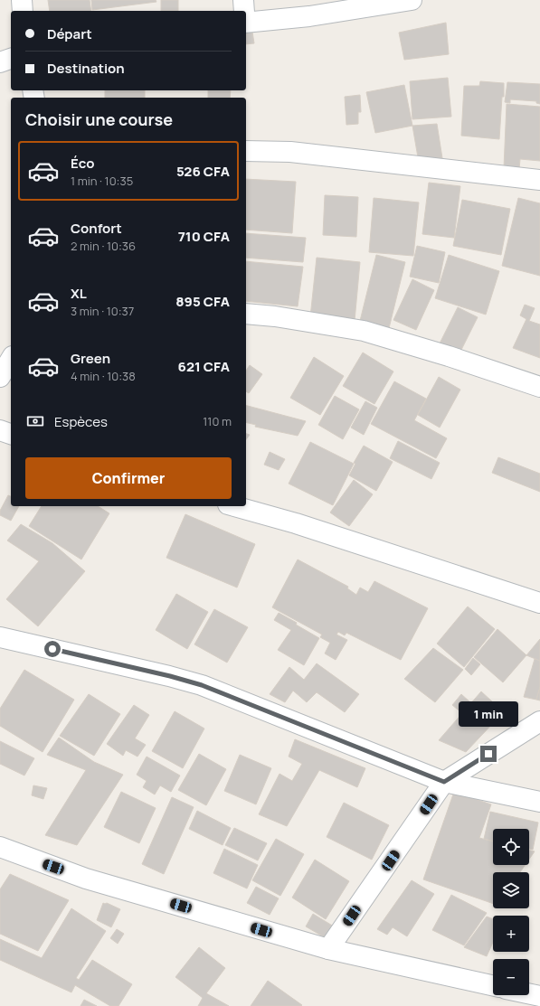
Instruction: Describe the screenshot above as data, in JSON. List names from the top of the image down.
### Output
{
  "page": {
    "banner": ["Départ", "Destination"],
    "heading": "Choisir une course",
    "list": [
      {
        "name": "Éco",
        "note": "1 min · 10:35",
        "value": "526 CFA"
      },
      {
        "name": "Confort",
        "note": "2 min · 10:36",
        "value": "710 CFA"
      },
      {
        "name": "XL",
        "note": "3 min · 10:37",
        "value": "895 CFA"
      },
      {
        "name": "Green",
        "note": "4 min · 10:38",
        "value": "621 CFA"
      }
    ],
    "pay": ["Espèces", "110 m"],
    "buttons": "Confirmer",
    "bubble": "1 min",
    "map_buttons": ["+", "−"]
  }
}
